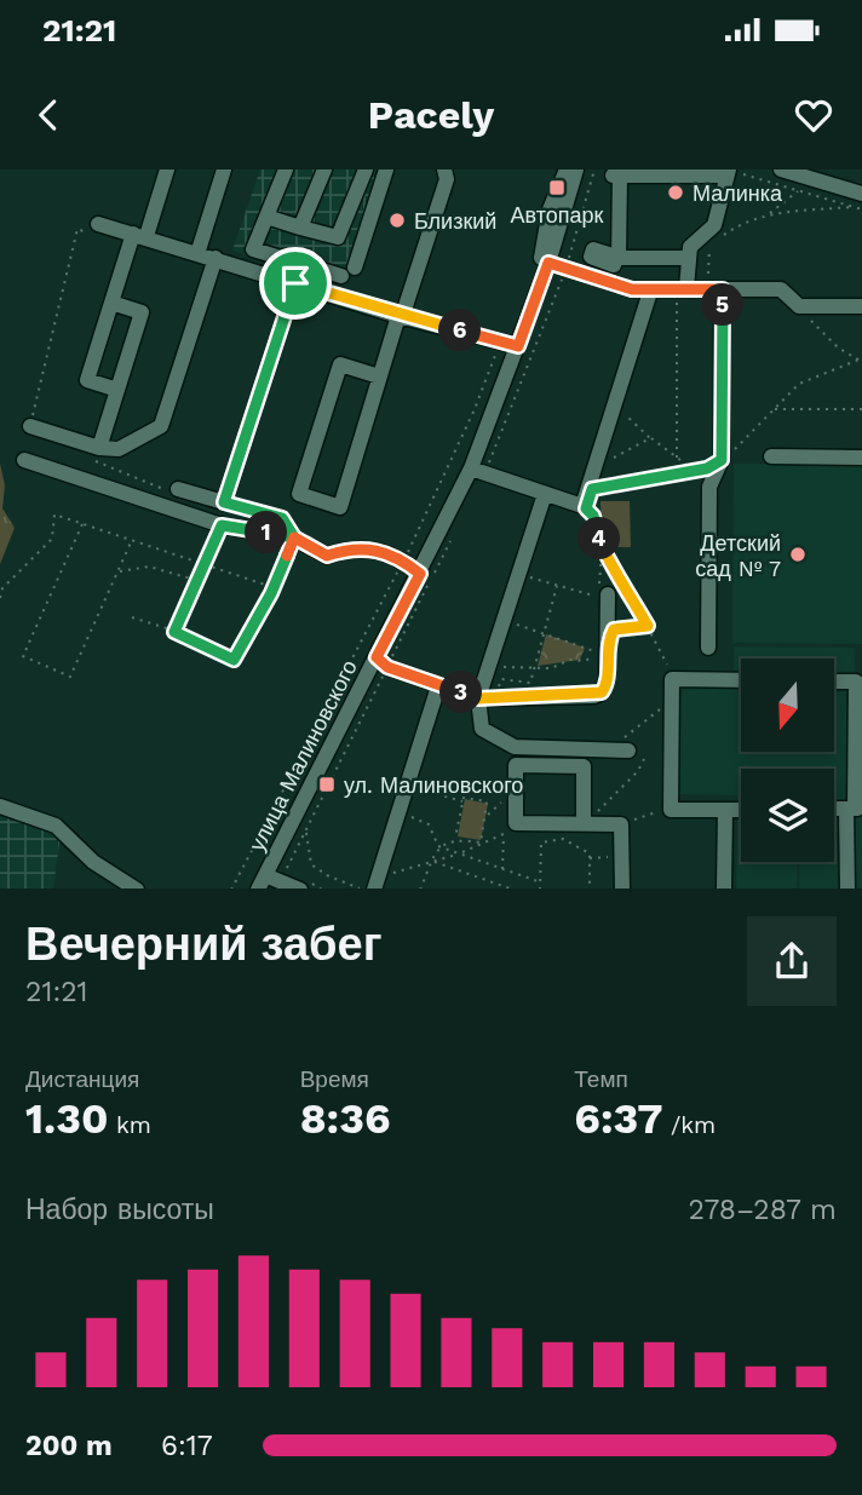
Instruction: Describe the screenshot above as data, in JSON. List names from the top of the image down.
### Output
{
  "streets": {
    "street": ["улица Малиновского"]
  },
  "places": {
    "transit": ["Автопарк", "ул. Малиновского"],
    "other": ["Малинка", "Близкий", "Детский сад № 7"]
  },
  "north": "bottom",
  "page": {
    "status": "21:21",
    "header": "Pacely",
    "pins": [
      "5",
      "6",
      "1",
      "4",
      "3"
    ],
    "heading": ["Вечерний забег", "21:21"],
    "stats": [
      ["Дистанция", "1.30 km"],
      ["Время", "8:36"],
      ["Темп", "6:37 /km"]
    ],
    "chart": ["Набор высоты", "278–287 m"],
    "list": [
      {
        "name": "200 m",
        "note": "6:17"
      }
    ]
  }
}
